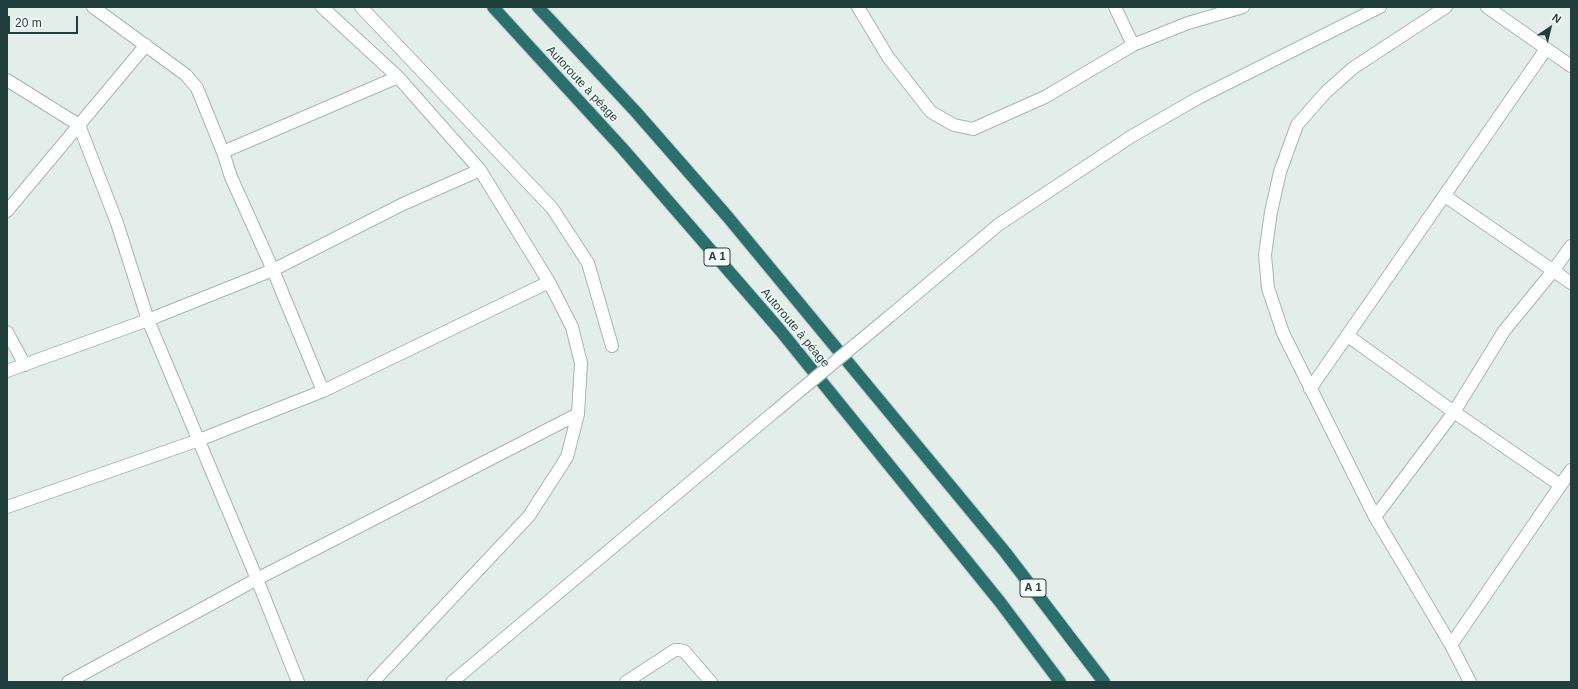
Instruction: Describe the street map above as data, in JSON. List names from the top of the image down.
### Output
{
  "streets": {
    "highway": ["Autoroute à péage", "A 1"]
  },
  "scale_bar": "20 m",
  "north": "top right"
}
